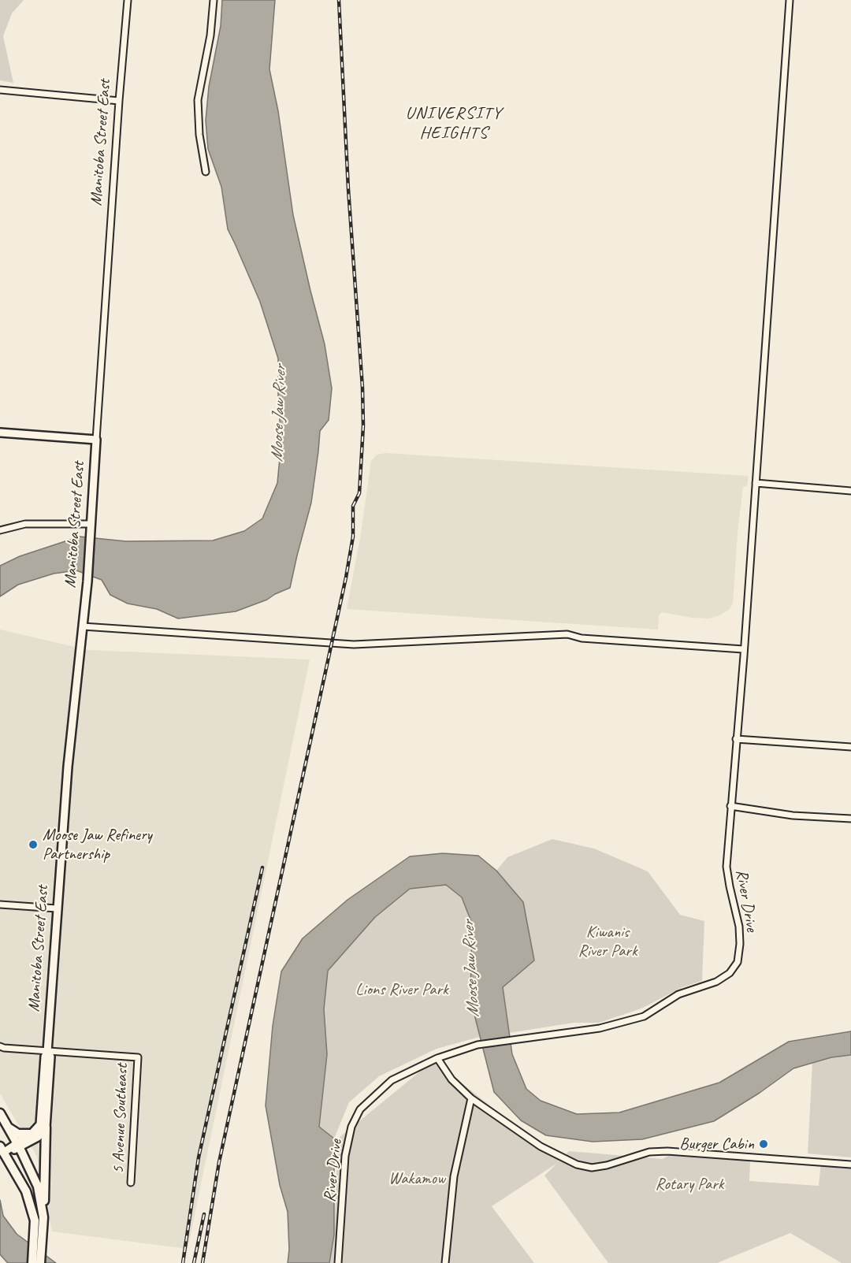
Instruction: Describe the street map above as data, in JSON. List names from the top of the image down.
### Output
{
  "streets": {
    "street": ["Manitoba Street East", "River Drive", "5 Avenue Southeast"]
  },
  "crossings": [
    ["Manitoba Street East", "5 Avenue Southeast"]
  ],
  "districts": ["UNIVERSITY HEIGHTS"],
  "water": ["Moose Jaw River"],
  "parks": [
    "Kiwanis River Park",
    "Lions River Park",
    "Wakamow",
    "Rotary Park"
  ],
  "places": ["Moose Jaw Refinery Partnership", "Burger Cabin"]
}
